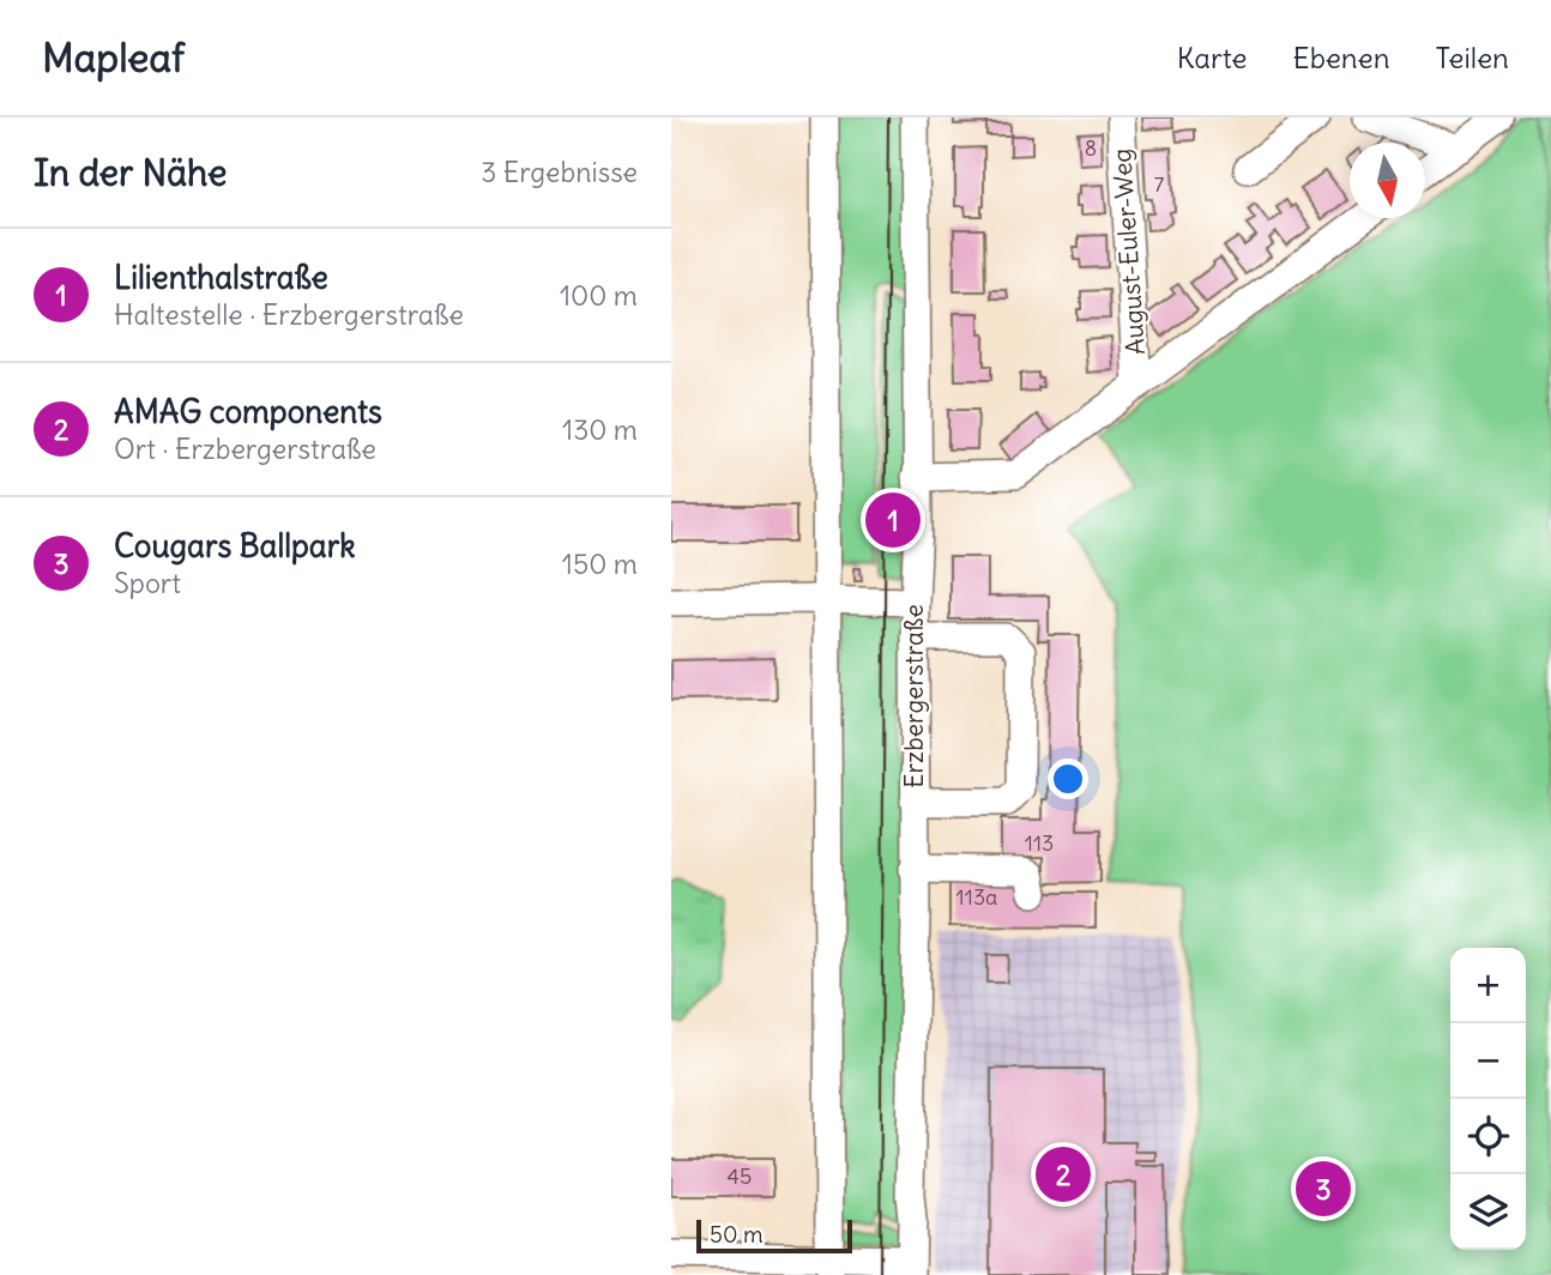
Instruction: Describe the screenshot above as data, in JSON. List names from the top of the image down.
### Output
{
  "streets": {
    "street": ["August-Euler-Weg", "Erzbergerstraße"]
  },
  "house_numbers": [
    "8",
    "7",
    "113",
    "113a",
    "45"
  ],
  "scale_bar": "50 m",
  "north": "bottom",
  "page": {
    "header": "Mapleaf",
    "nav": ["Karte", "Ebenen", "Teilen"],
    "heading": ["In der Nähe", "3 Ergebnisse"],
    "list": [
      {
        "mark": "1",
        "name": "Lilienthalstraße",
        "note": "Haltestelle · Erzbergerstraße",
        "value": "100 m"
      },
      {
        "mark": "2",
        "name": "AMAG components",
        "note": "Ort · Erzbergerstraße",
        "value": "130 m"
      },
      {
        "mark": "3",
        "name": "Cougars Ballpark",
        "note": "Sport",
        "value": "150 m"
      }
    ],
    "pins": ["1", "2", "3"],
    "map_buttons": ["+", "−"],
    "scale": "50 m"
  }
}
